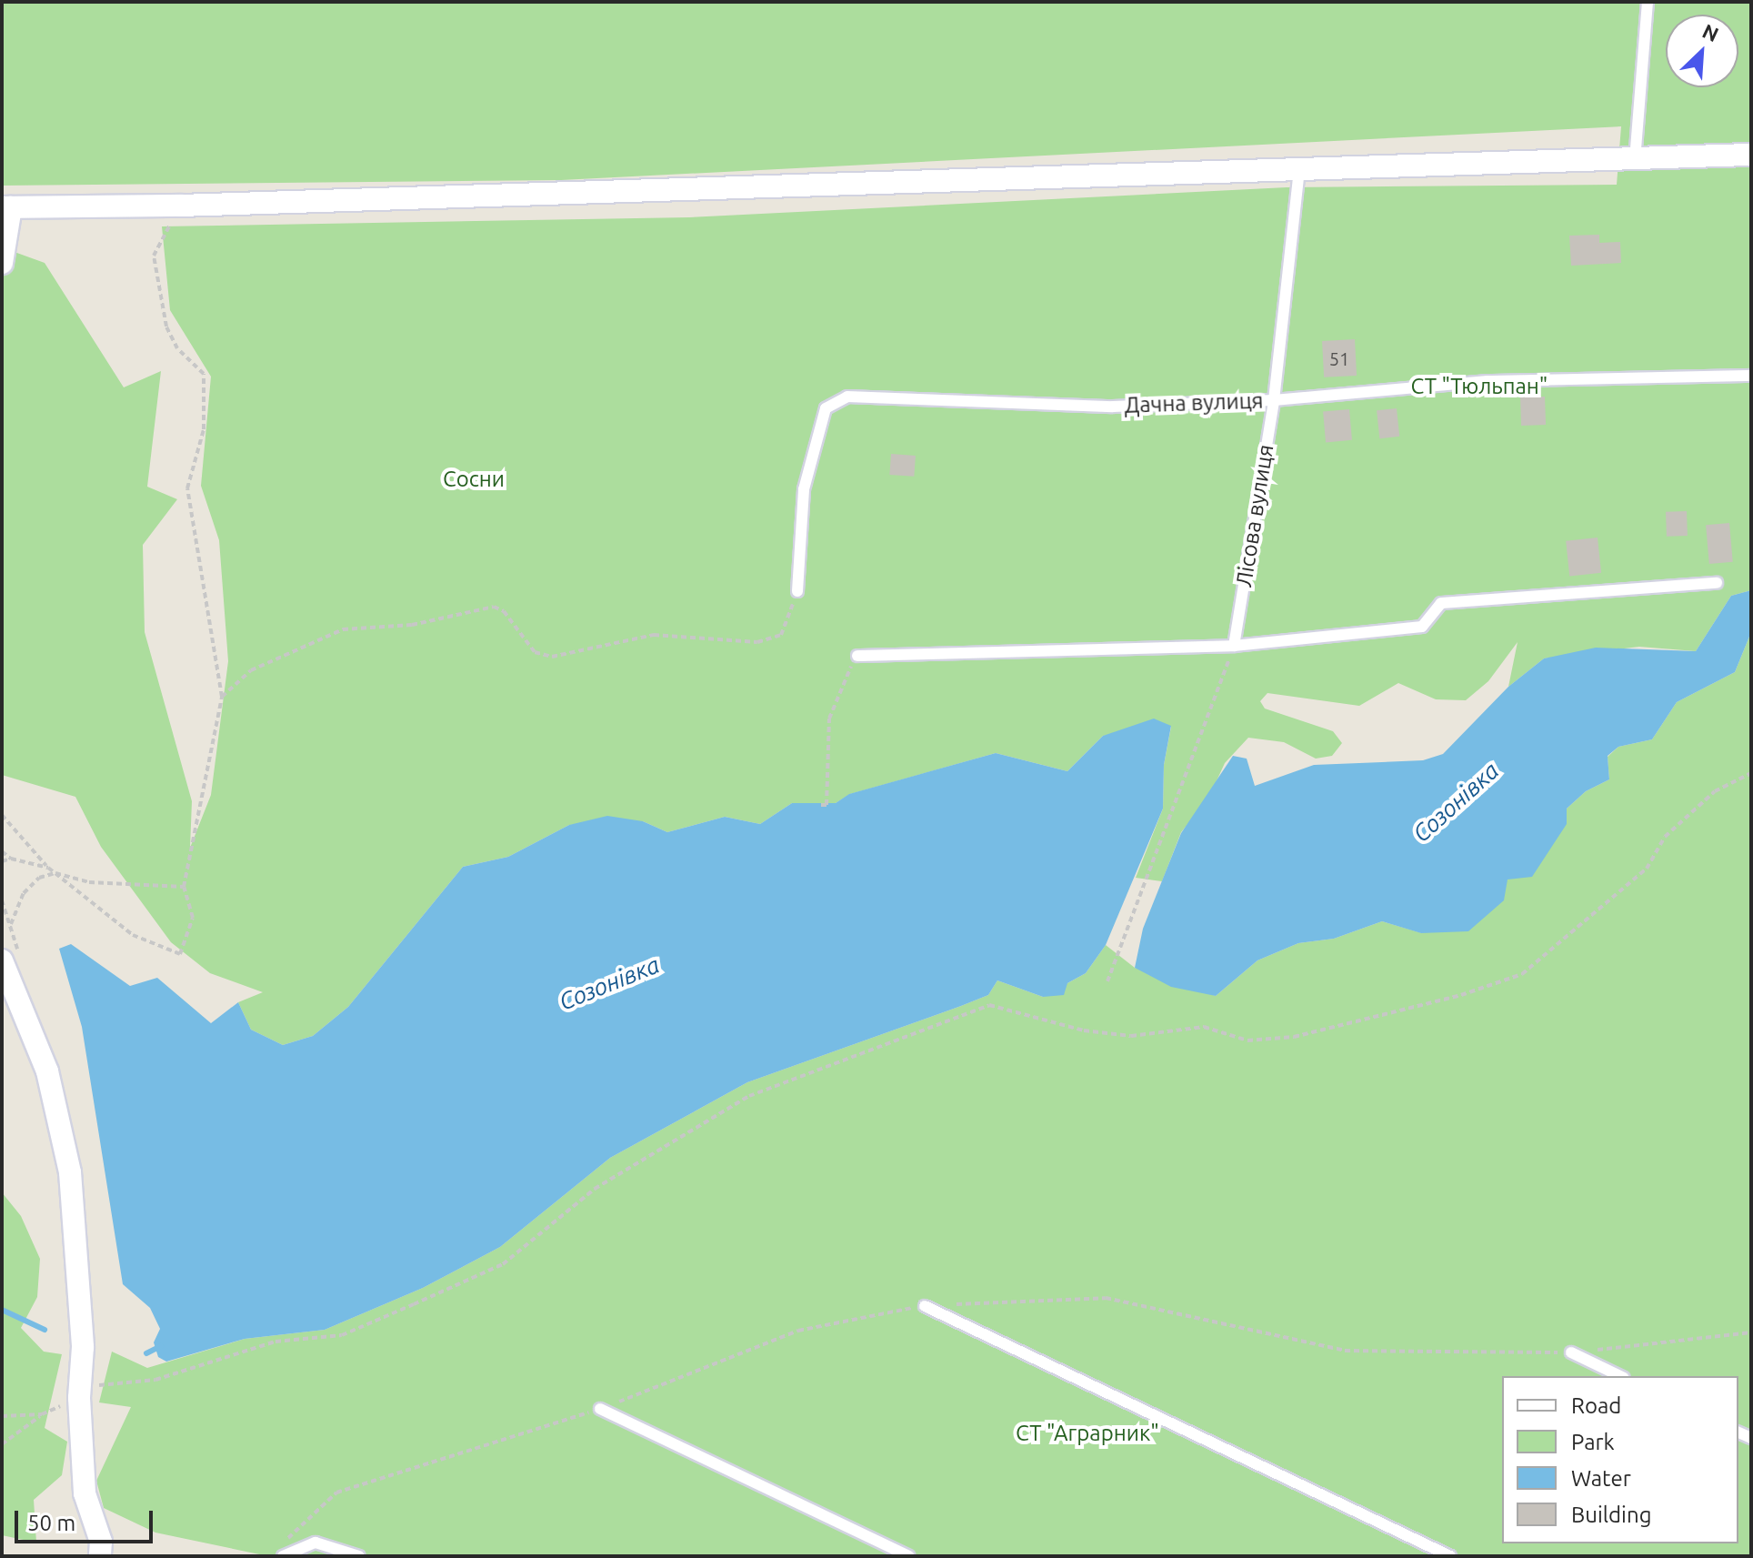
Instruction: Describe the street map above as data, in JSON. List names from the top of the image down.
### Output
{
  "streets": {
    "lane": ["Дачна вулиця", "Лісова вулиця"]
  },
  "crossings": [
    ["Дачна вулиця", "Лісова вулиця"]
  ],
  "water": ["Созонівка"],
  "parks": ["СТ \"Тюльпан\"", "Сосни", "СТ \"Аграрник\""],
  "house_numbers": ["51"],
  "legend": [
    "Road",
    "Park",
    "Water",
    "Building"
  ],
  "scale_bar": "50 m",
  "north": "top right"
}
